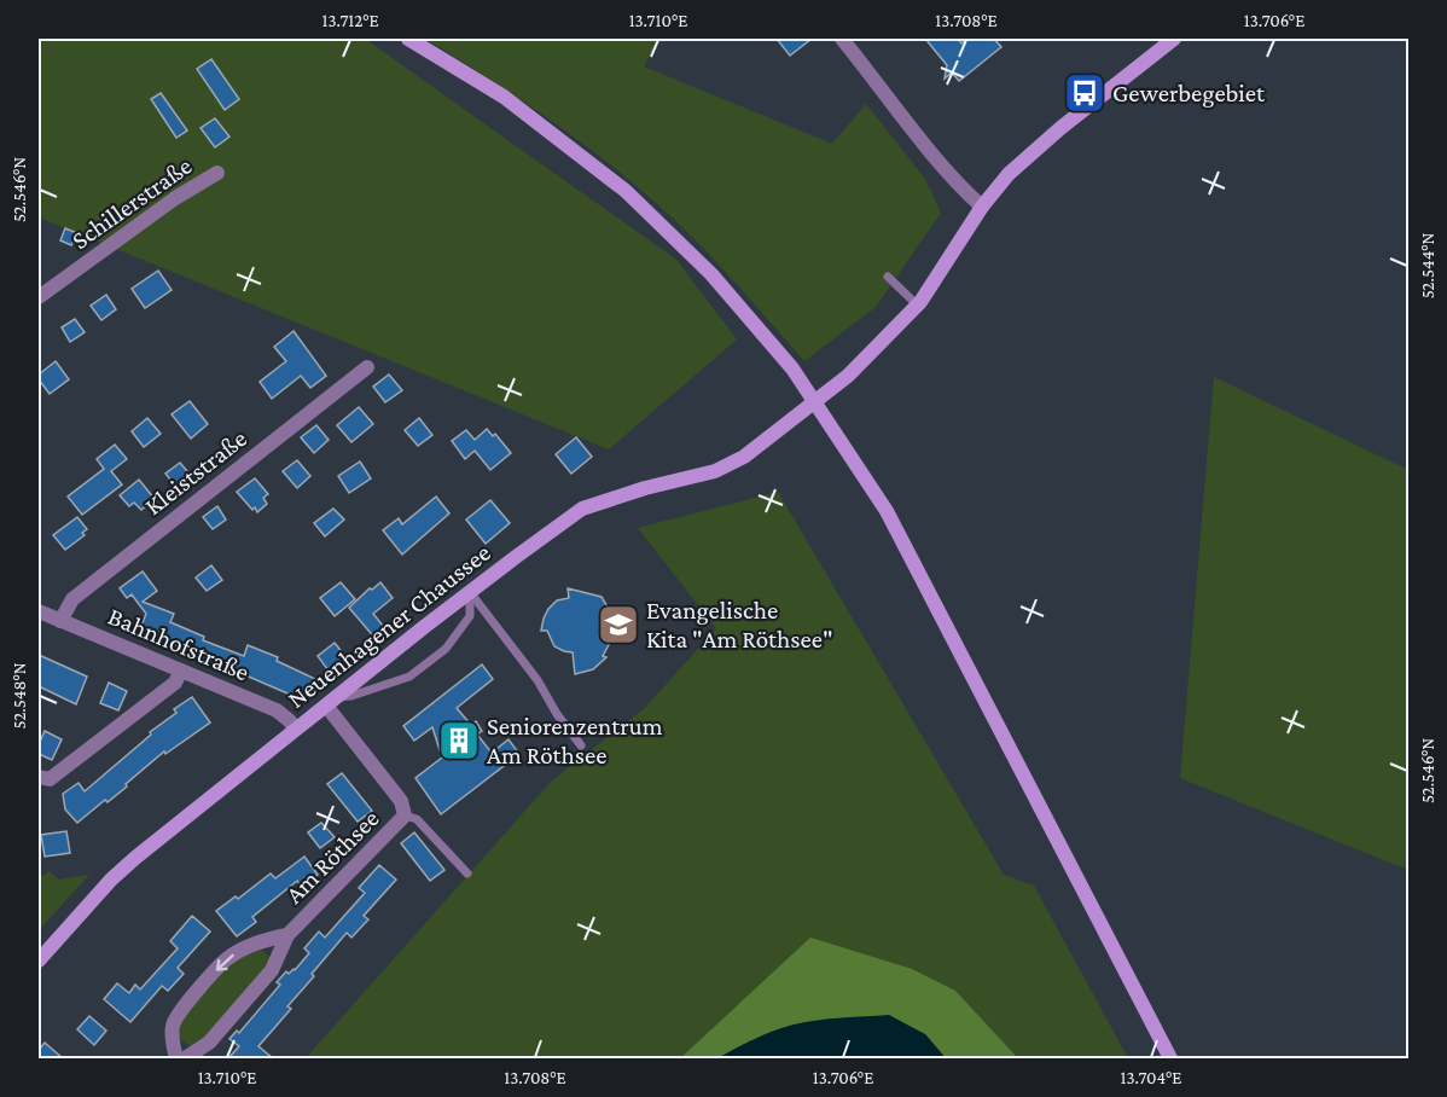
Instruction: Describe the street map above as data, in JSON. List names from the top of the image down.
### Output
{
  "streets": {
    "street": [
      "Schillerstraße",
      "Kleiststraße",
      "Neuenhagener Chaussee",
      "Bahnhofstraße",
      "Am Röthsee"
    ]
  },
  "crossings": [
    ["Kleiststraße", "Bahnhofstraße"],
    ["Neuenhagener Chaussee", "Bahnhofstraße"],
    ["Neuenhagener Chaussee", "Am Röthsee"]
  ],
  "places": {
    "bus stop": ["Gewerbegebiet"],
    "school or university": ["Evangelische Kita \"Am Röthsee\""],
    "building": ["Seniorenzentrum Am Röthsee"]
  },
  "coordinates": [
    "13.712°E",
    "13.710°E",
    "13.708°E",
    "13.706°E",
    "52.546°N",
    "52.544°N",
    "52.548°N",
    "13.704°E"
  ]
}
